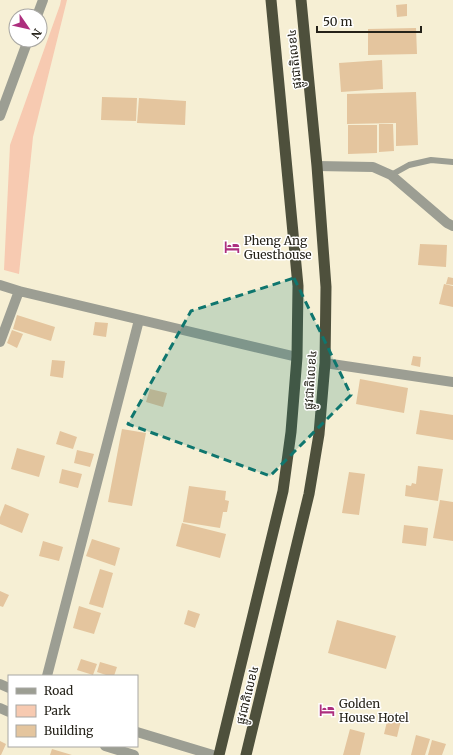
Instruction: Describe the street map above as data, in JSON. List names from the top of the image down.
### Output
{
  "streets": {
    "highway": ["ផ្លូវជាតិលេខ៤"]
  },
  "places": {
    "hotel": ["Pheng Ang Guesthouse", "Golden House Hotel"]
  },
  "legend": ["Road", "Park", "Building"],
  "scale_bar": "50 m",
  "north": "bottom right"
}
